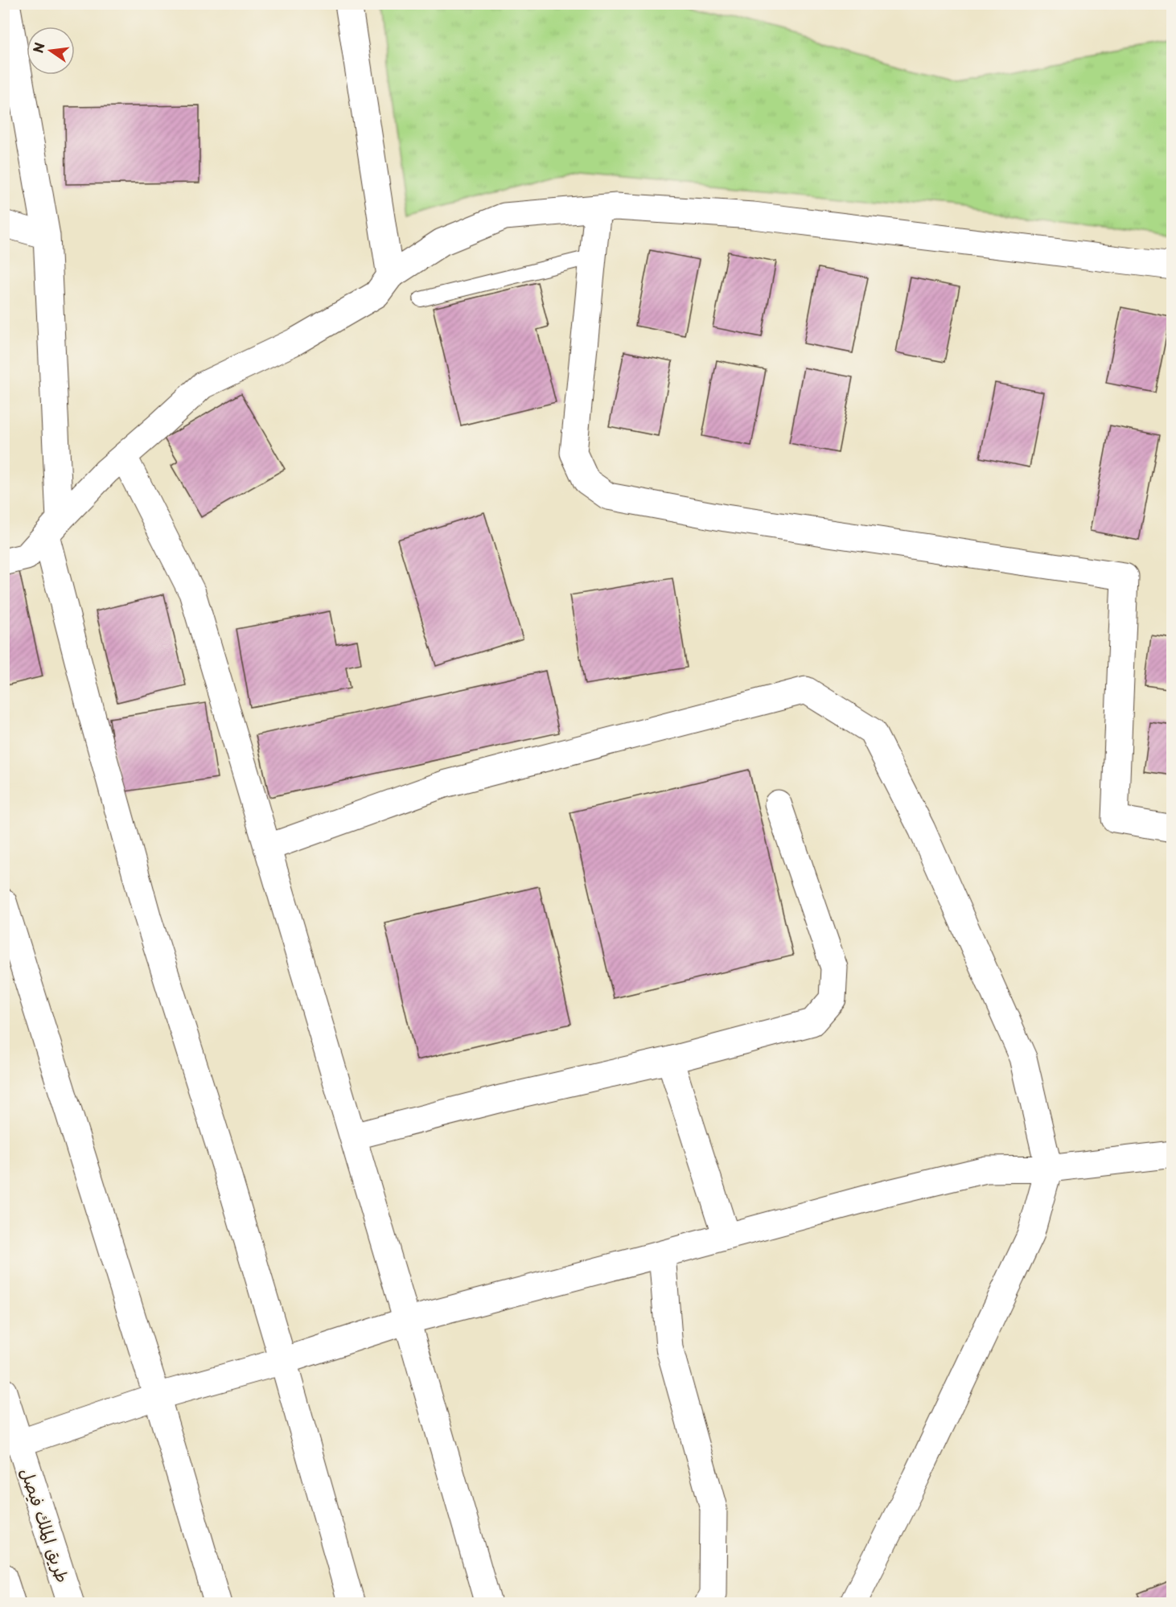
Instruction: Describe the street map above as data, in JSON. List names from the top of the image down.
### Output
{
  "streets": {
    "street": ["طريق الملك فيصل"]
  },
  "north": "left"
}
